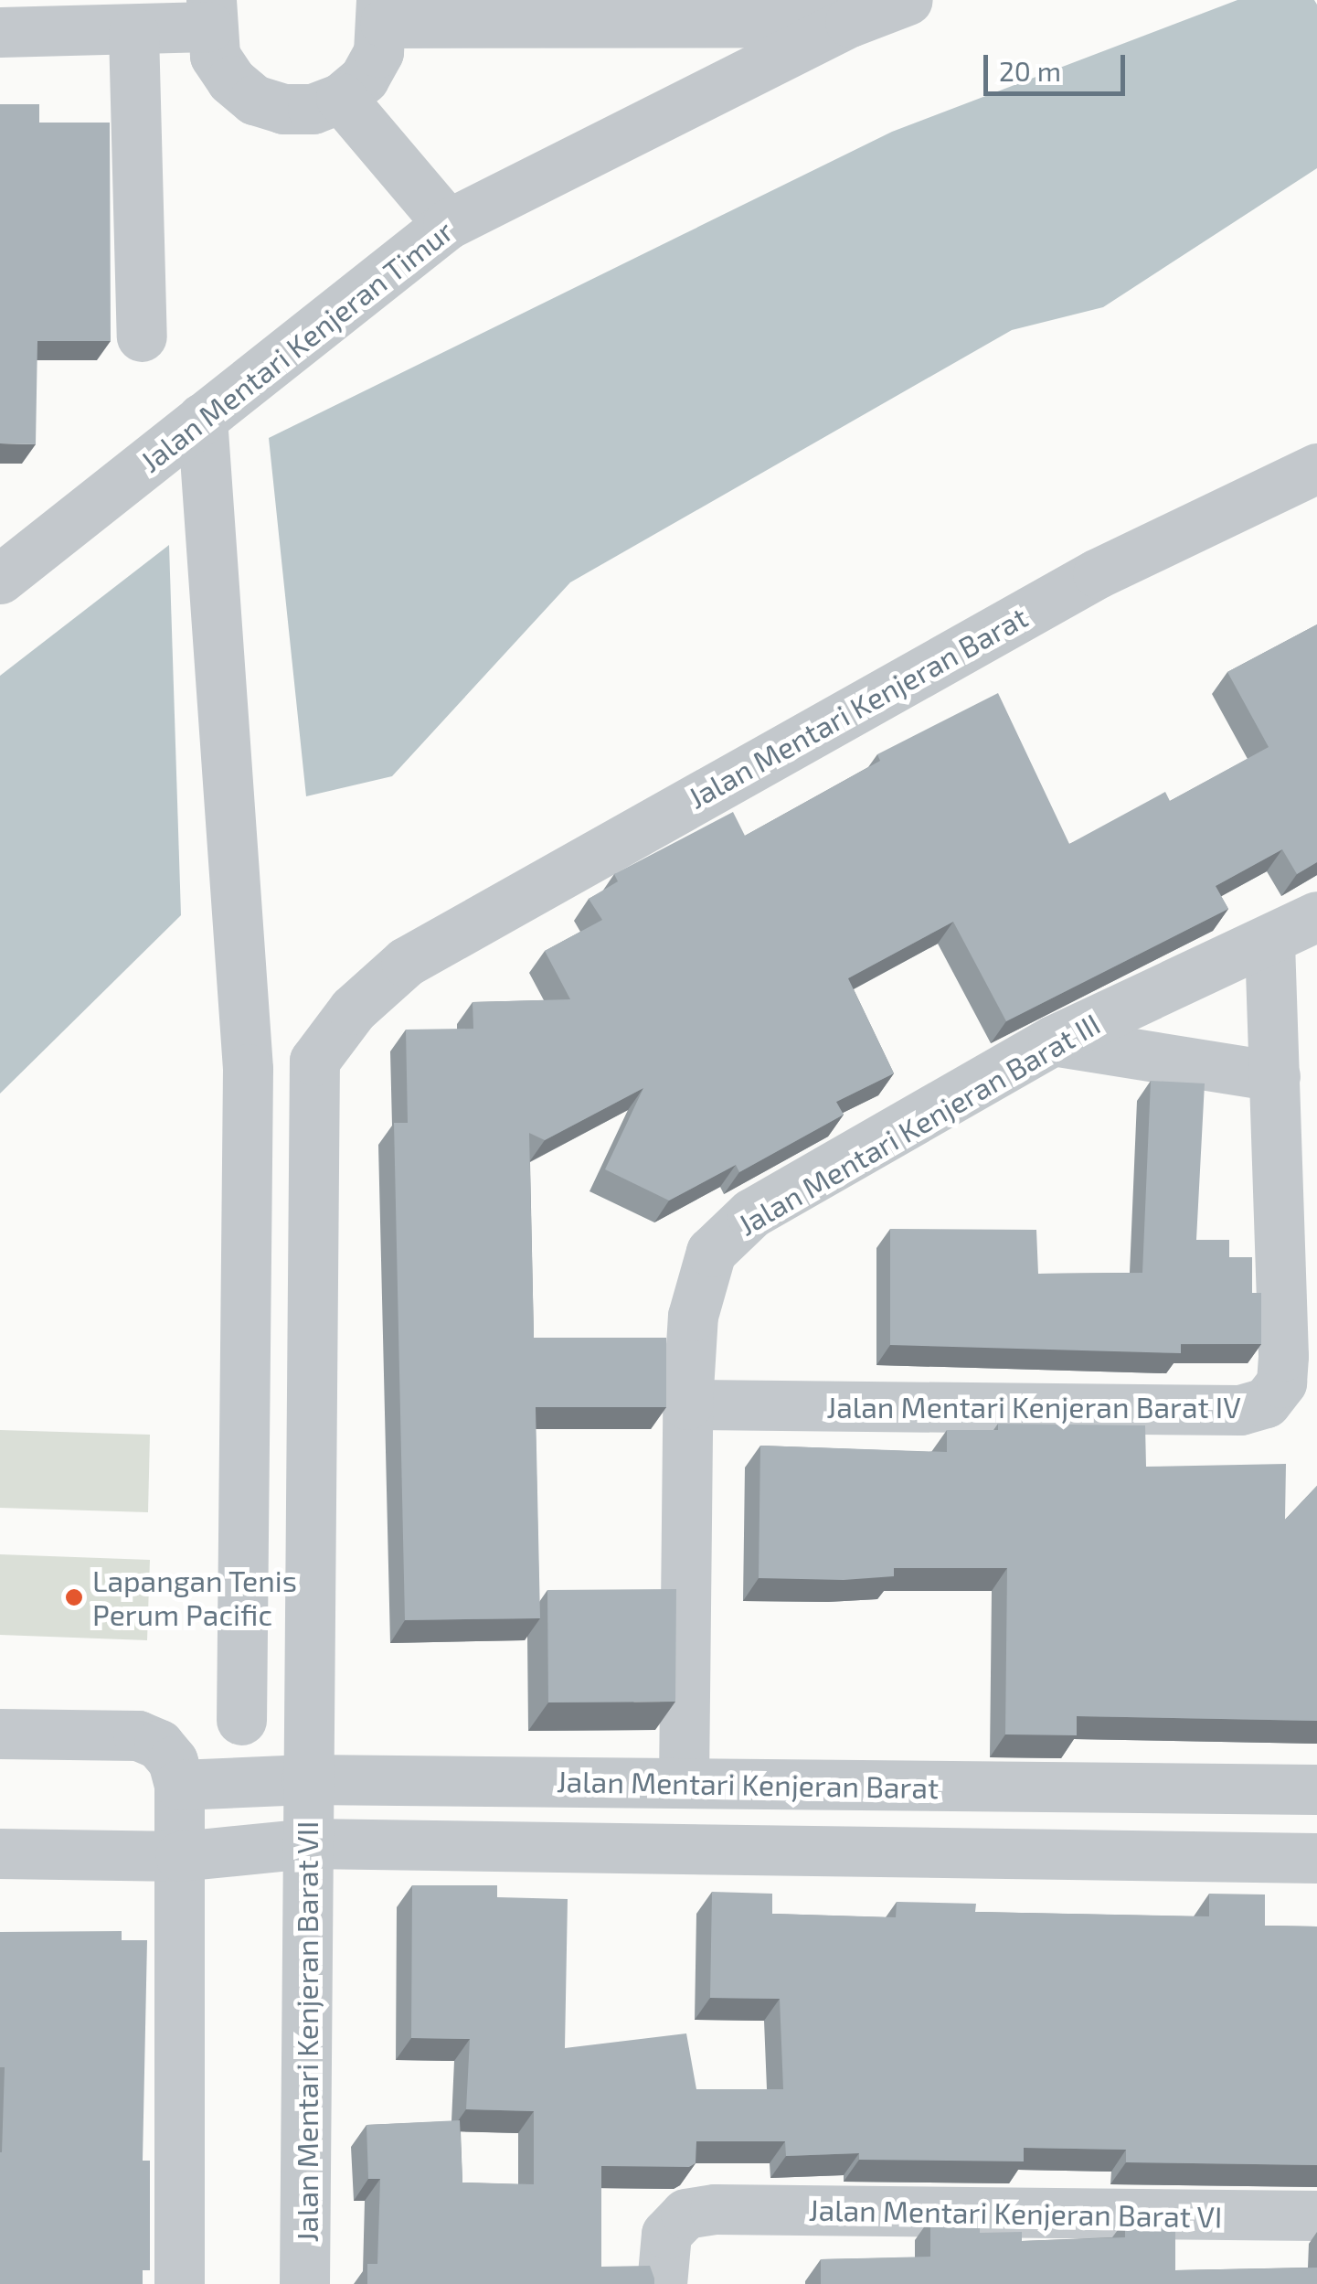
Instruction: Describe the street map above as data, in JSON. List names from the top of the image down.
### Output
{
  "streets": {
    "street": [
      "Jalan Mentari Kenjeran Timur",
      "Jalan Mentari Kenjeran Barat",
      "Jalan Mentari Kenjeran Barat III",
      "Jalan Mentari Kenjeran Barat IV",
      "Jalan Mentari Kenjeran Barat VII",
      "Jalan Mentari Kenjeran Barat VI"
    ]
  },
  "crossings": [
    ["Jalan Mentari Kenjeran Barat", "Jalan Mentari Kenjeran Barat III"],
    ["Jalan Mentari Kenjeran Barat", "Jalan Mentari Kenjeran Barat VII"],
    ["Jalan Mentari Kenjeran Barat III", "Jalan Mentari Kenjeran Barat IV"]
  ],
  "places": ["Lapangan Tenis Perum Pacific"],
  "scale_bar": "20 m"
}
